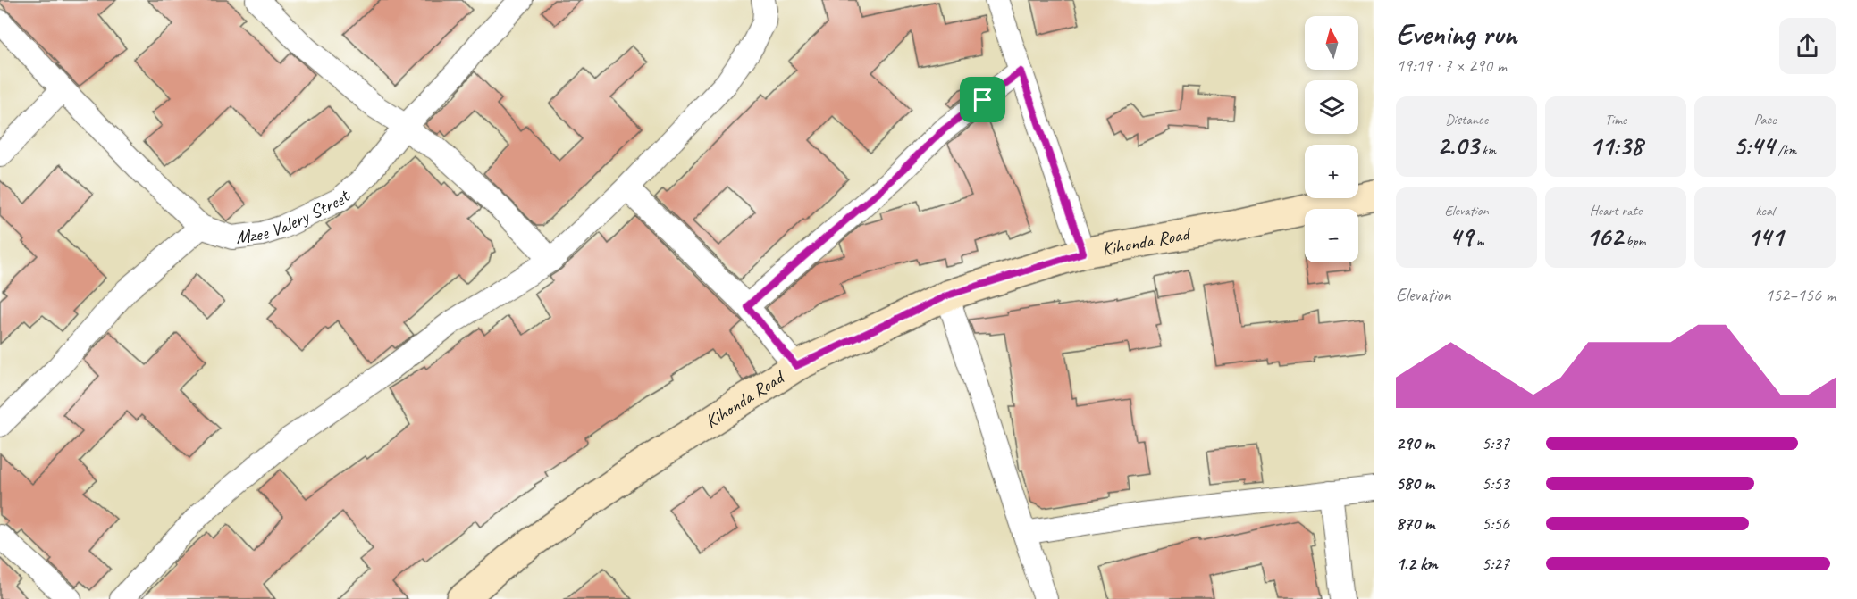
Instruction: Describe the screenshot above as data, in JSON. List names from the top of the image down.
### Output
{
  "streets": {
    "street": ["Mzee Valery Street", "Kihonda Road"]
  },
  "north": "top",
  "page": {
    "heading": ["Evening run", "19:19 · 7 × 290 m"],
    "map_buttons": ["+", "−"],
    "stats": [
      ["Distance", "2.03 km"],
      ["Time", "11:38"],
      ["Pace", "5:44 /km"],
      ["Elevation", "49 m"],
      ["Heart rate", "162 bpm"],
      ["kcal", "141"]
    ],
    "chart": ["Elevation", "152–156 m"],
    "list": [
      {
        "name": "290 m",
        "note": "5:37"
      },
      {
        "name": "580 m",
        "note": "5:53"
      },
      {
        "name": "870 m",
        "note": "5:56"
      },
      {
        "name": "1.2 km",
        "note": "5:27"
      }
    ]
  }
}
